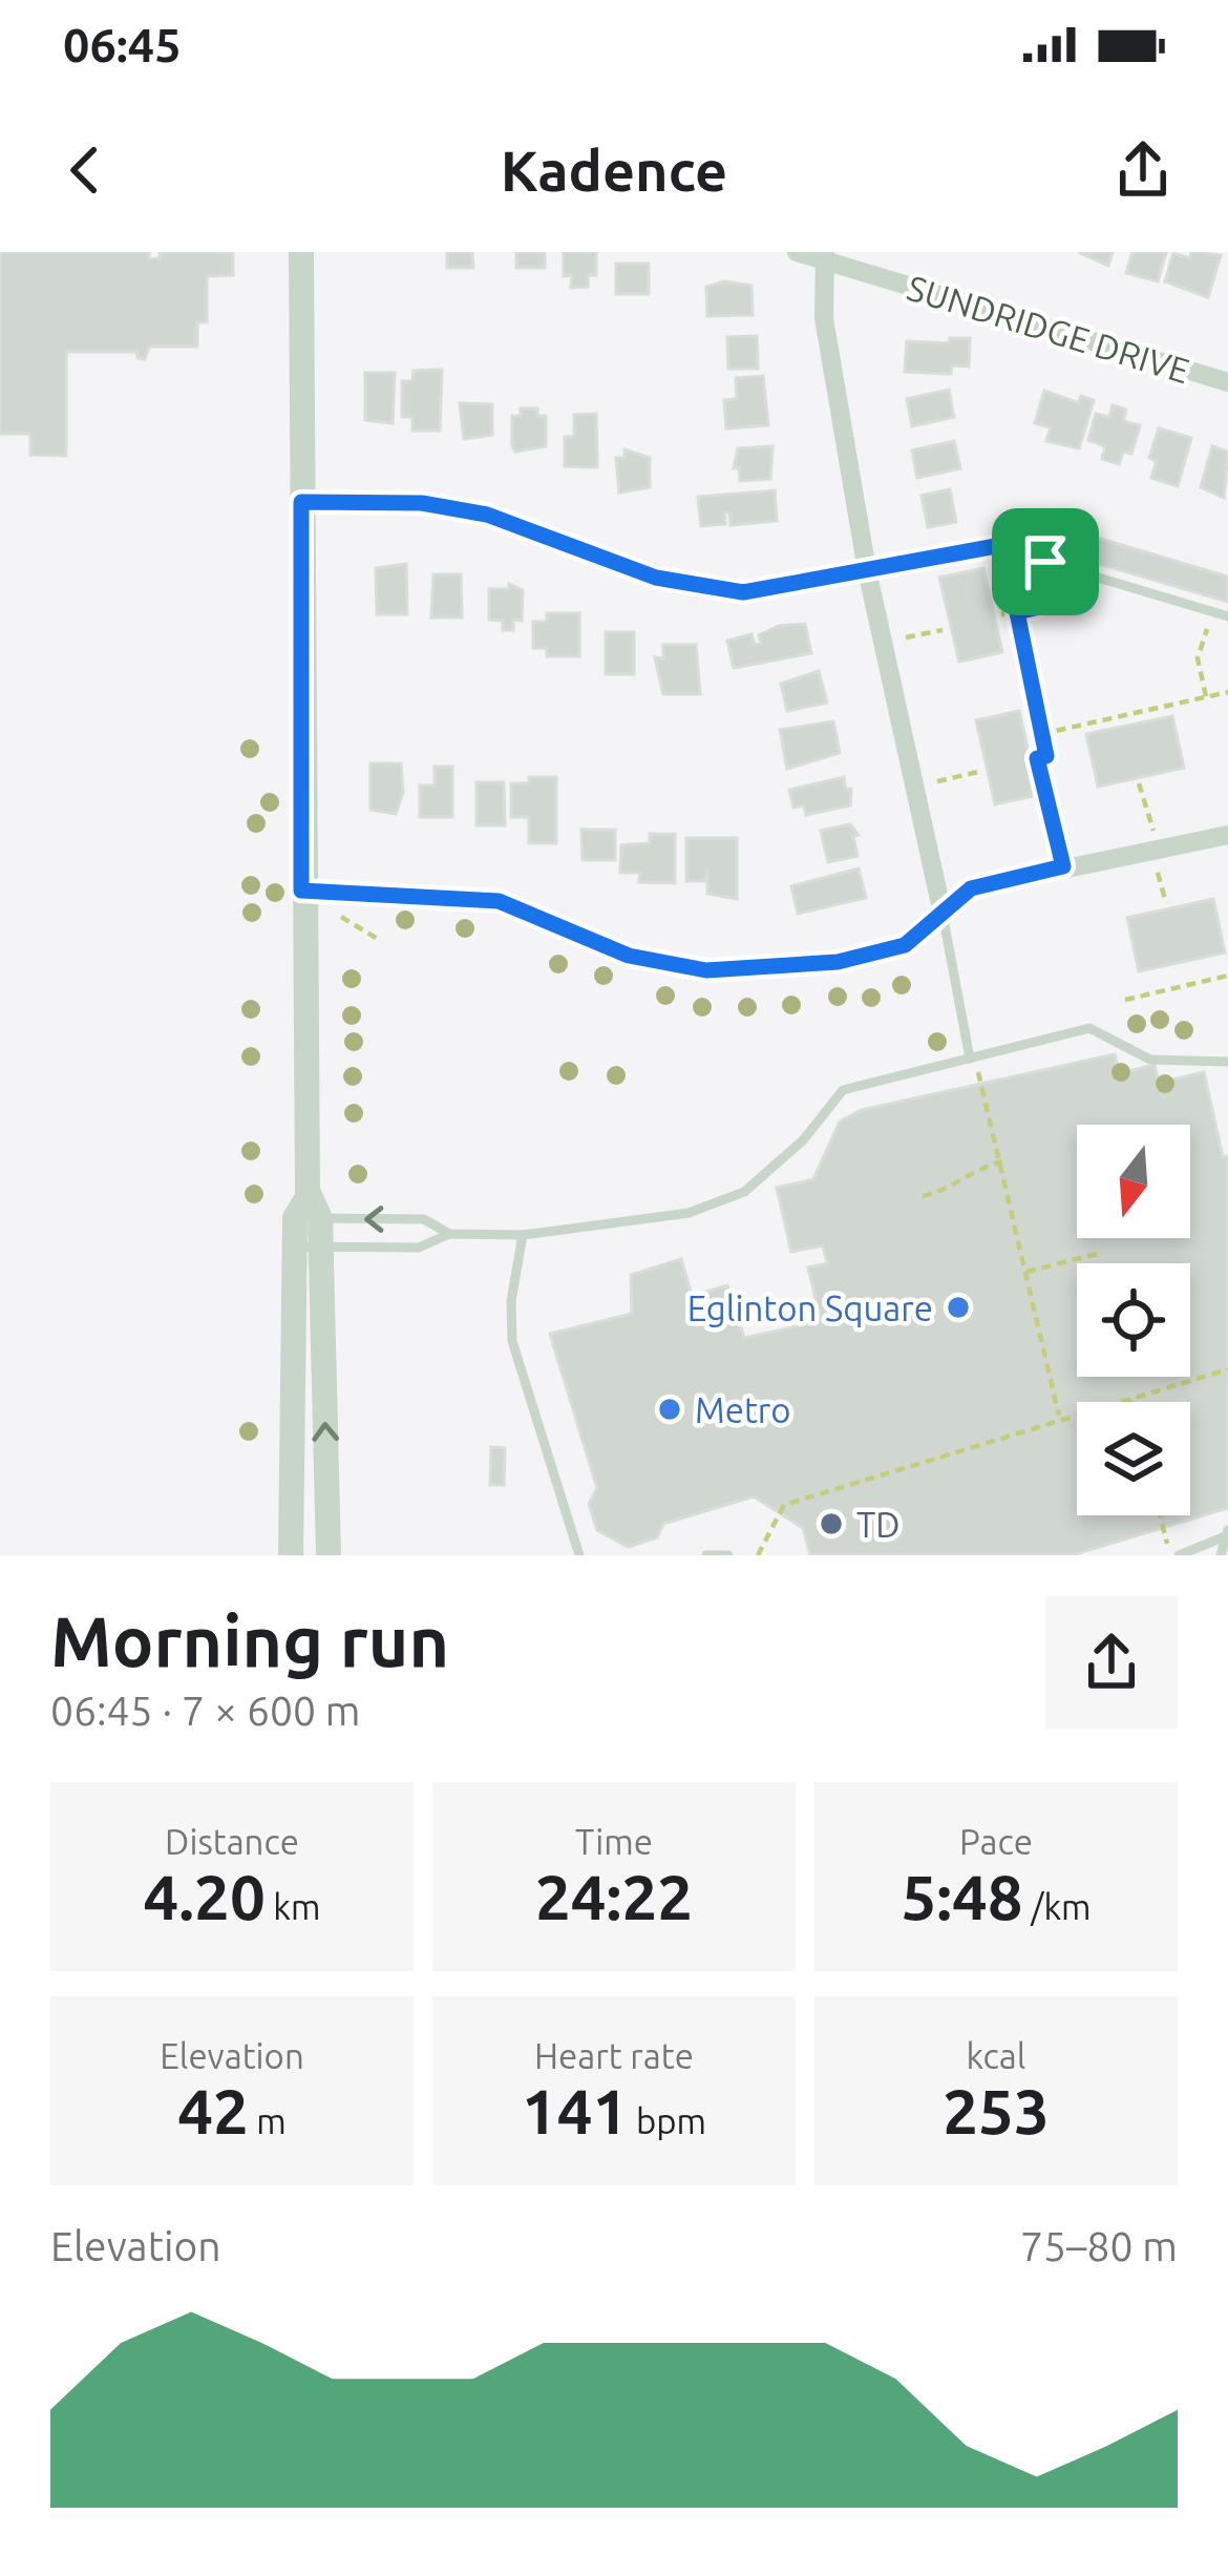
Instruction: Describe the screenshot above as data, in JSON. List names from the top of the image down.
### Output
{
  "streets": {
    "street": ["SUNDRIDGE DRIVE"]
  },
  "places": ["Eglinton Square", "Metro", "TD"],
  "north": "bottom",
  "page": {
    "status": "06:45",
    "header": "Kadence",
    "heading": ["Morning run", "06:45 · 7 × 600 m"],
    "stats": [
      ["Distance", "4.20 km"],
      ["Time", "24:22"],
      ["Pace", "5:48 /km"],
      ["Elevation", "42 m"],
      ["Heart rate", "141 bpm"],
      ["kcal", "253"]
    ],
    "chart": ["Elevation", "75–80 m"]
  }
}
